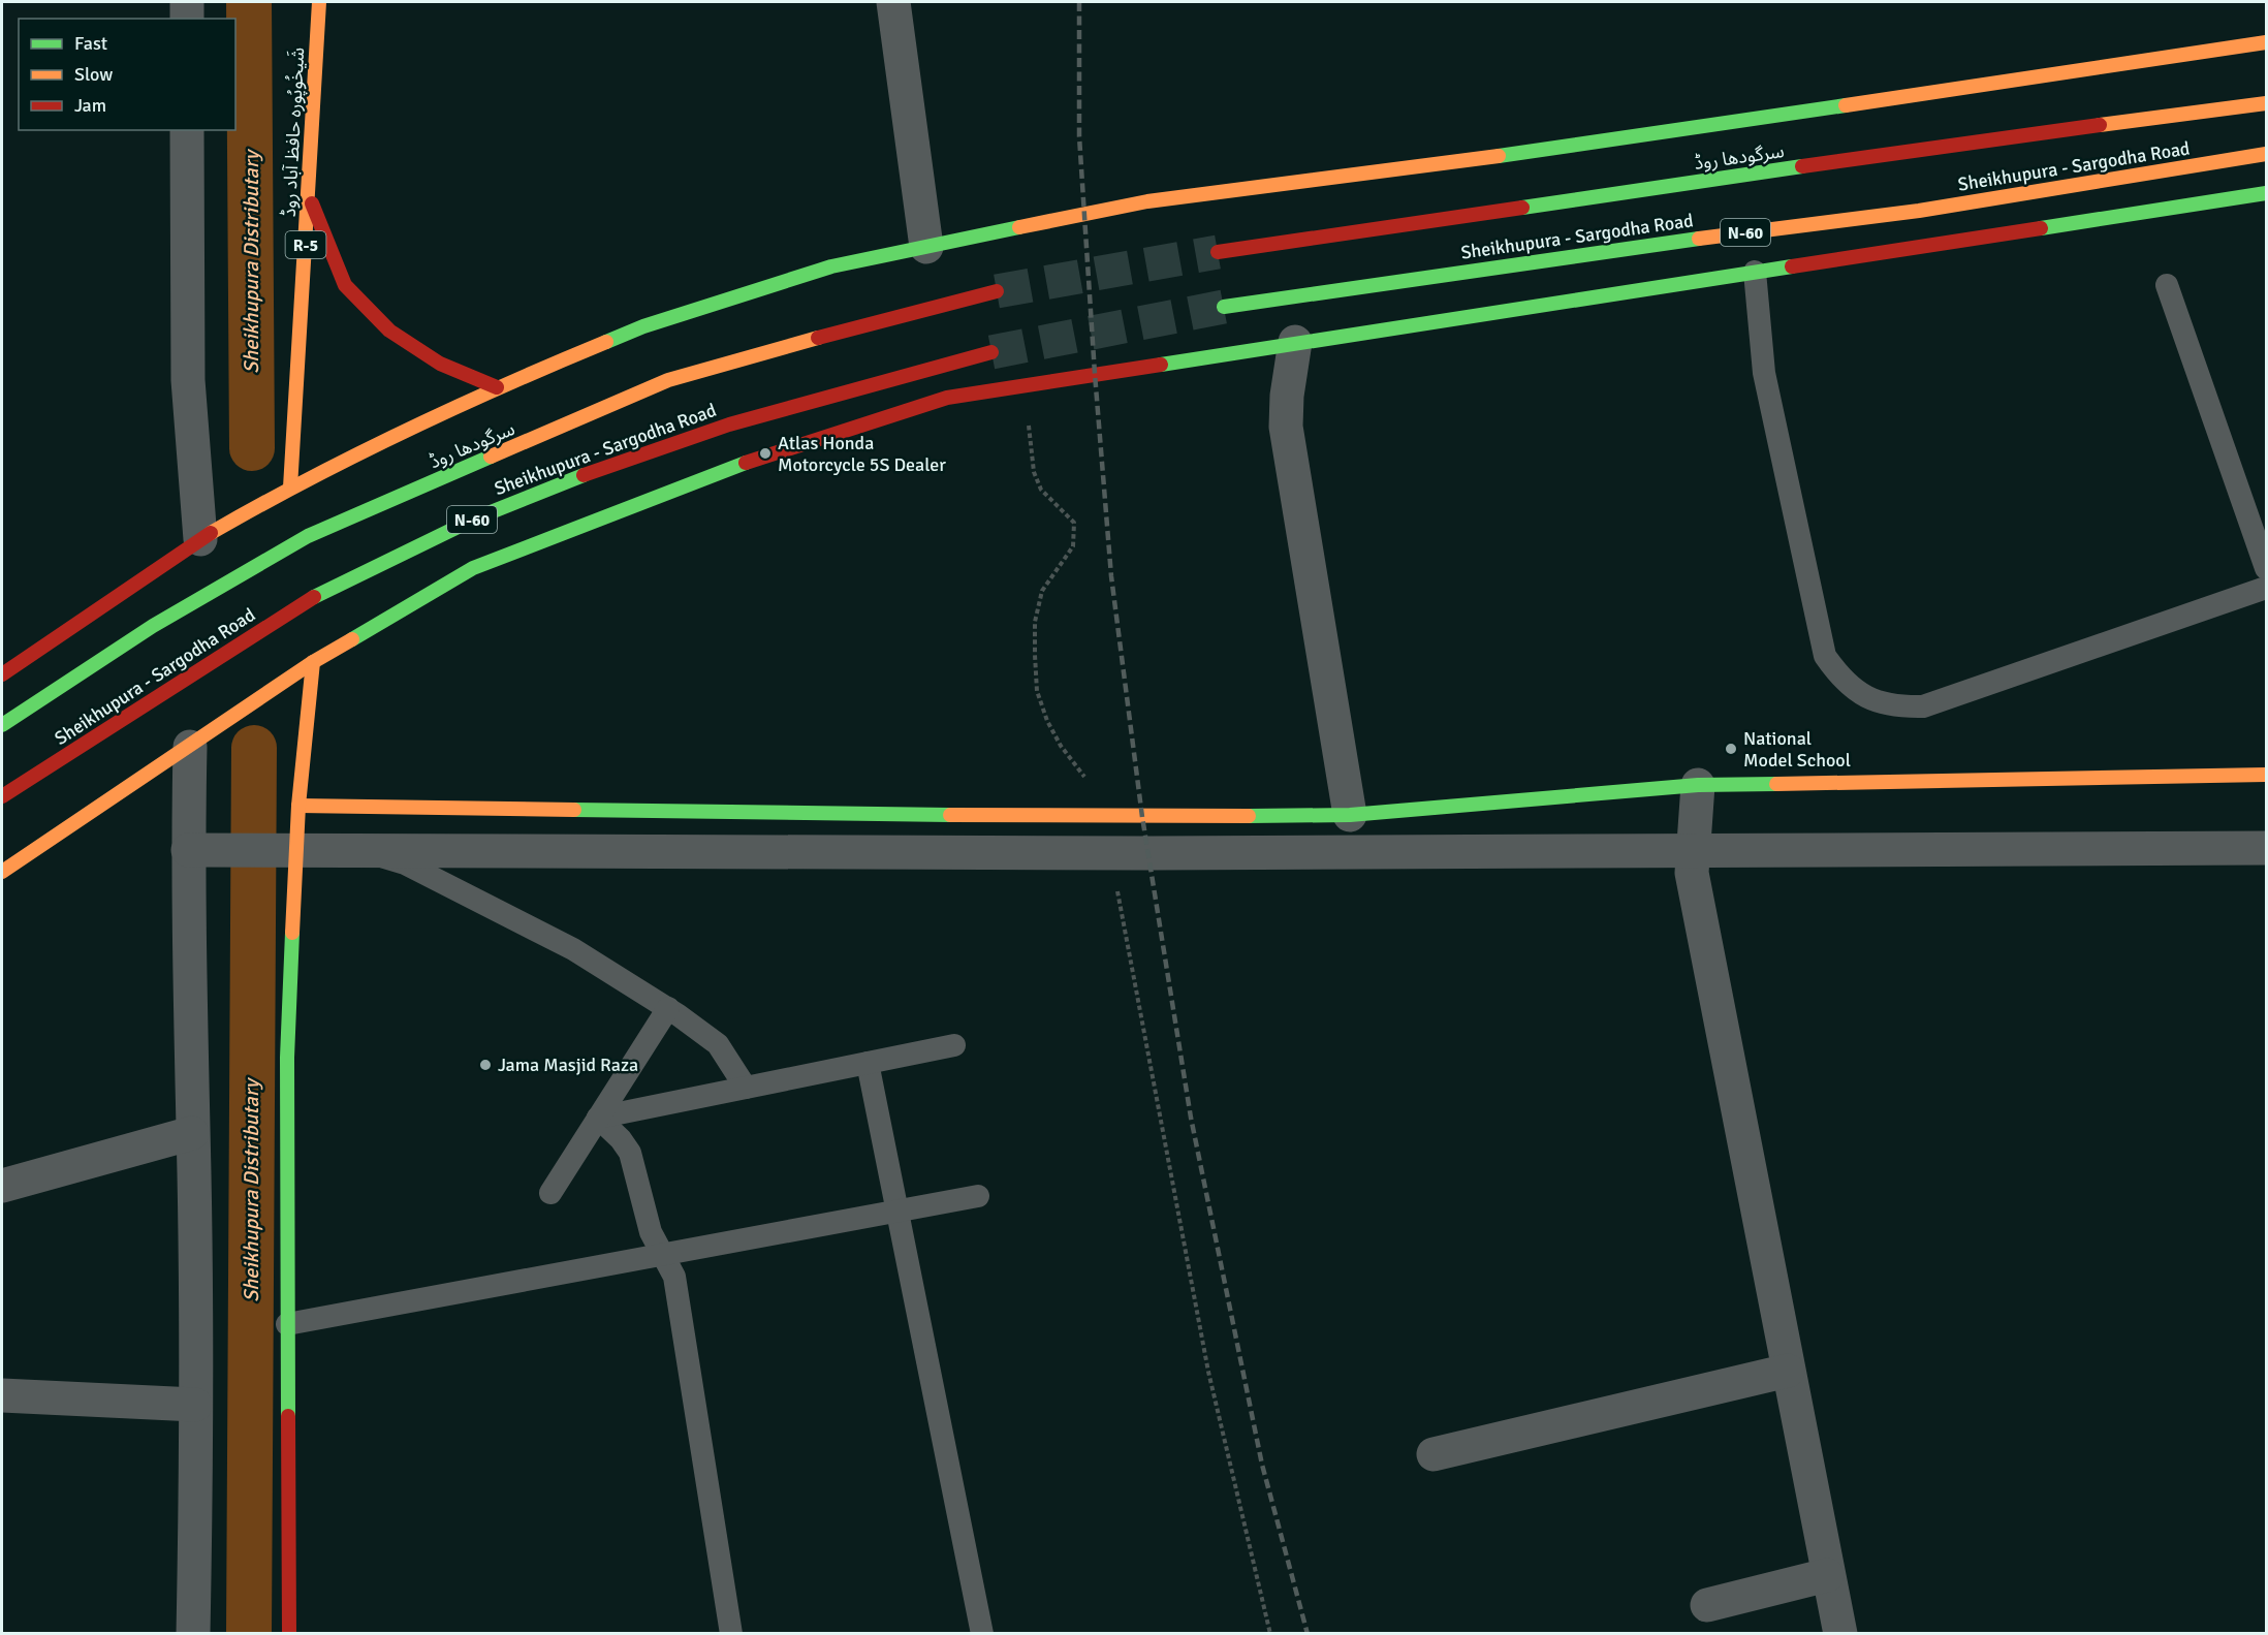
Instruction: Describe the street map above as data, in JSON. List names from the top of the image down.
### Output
{
  "streets": {
    "main road": [
      "شَيخُوپُورہ حافظ آباد روڈ",
      "سرگودھا روڈ",
      "Sheikhupura - Sargodha Road",
      "N-60",
      "R-5"
    ]
  },
  "water": ["Sheikhupura Distributary"],
  "places": ["Atlas Honda Motorcycle 5S Dealer", "National Model School", "Jama Masjid Raza"],
  "legend": ["Fast", "Slow", "Jam"]
}
